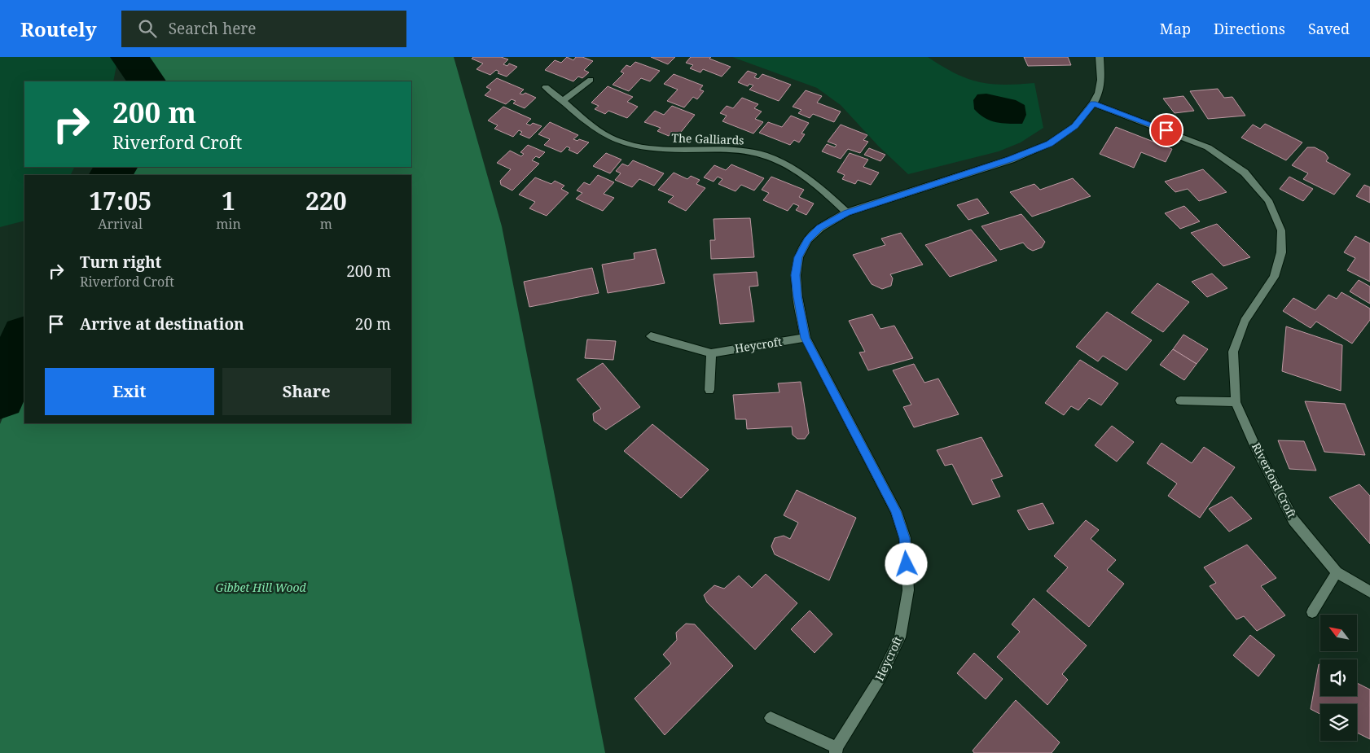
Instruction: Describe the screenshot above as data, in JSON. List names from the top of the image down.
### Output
{
  "streets": {
    "street": ["The Galliards", "Heycroft", "Riverford Croft"]
  },
  "crossings": [
    ["The Galliards", "Heycroft"],
    ["Heycroft", "Riverford Croft"]
  ],
  "parks": ["Gibbet Hill Wood"],
  "north": "top left",
  "page": {
    "header": "Routely",
    "search": "Search here",
    "nav": ["Map", "Directions", "Saved"],
    "turn": ["200 m", "Riverford Croft"],
    "eta": [
      "17:05",
      "Arrival",
      "1",
      "min",
      "220",
      "m"
    ],
    "list": [
      {
        "name": "Turn right",
        "note": "Riverford Croft",
        "value": "200 m"
      },
      {
        "name": "Arrive at destination",
        "value": "20 m"
      }
    ],
    "buttons": ["Exit", "Share"]
  }
}
